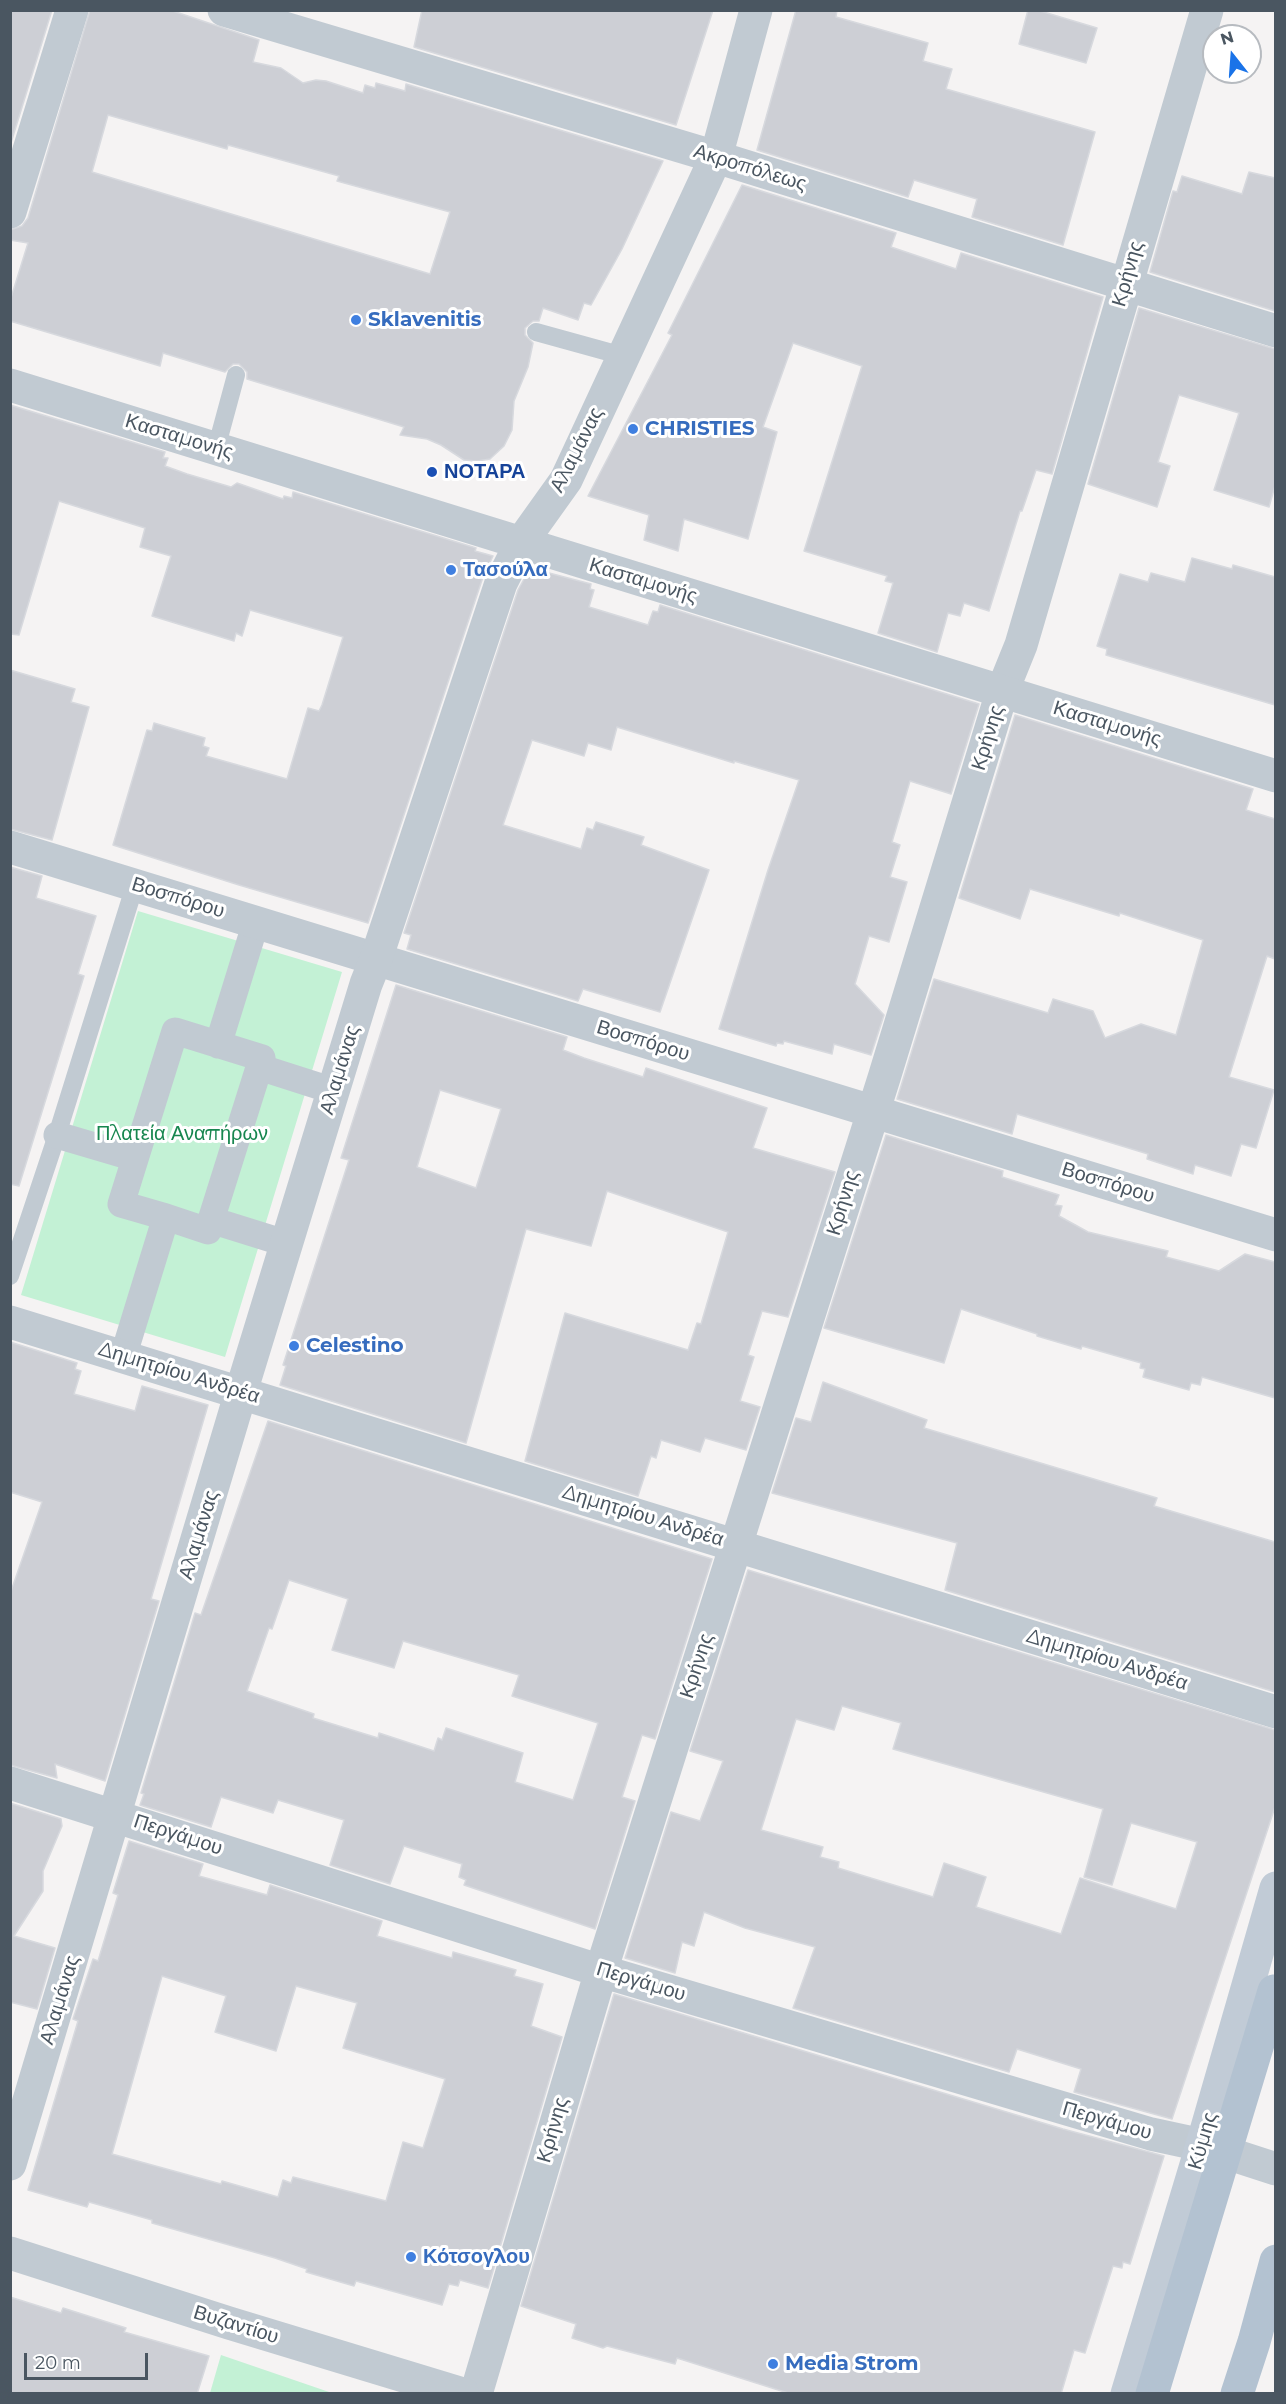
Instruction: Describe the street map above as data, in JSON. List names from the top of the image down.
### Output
{
  "streets": {
    "main road": ["Κύμης"],
    "street": [
      "Ακροπόλεως",
      "Κρήνης",
      "Κασταμονής",
      "Αλαμάνας",
      "Βοσπόρου",
      "Δημητρίου Ανδρέα",
      "Περγάμου",
      "Βυζαντίου"
    ]
  },
  "crossings": [
    ["Ακροπόλεως", "Κρήνης"],
    ["Ακροπόλεως", "Αλαμάνας"],
    ["Κρήνης", "Κασταμονής"],
    ["Κρήνης", "Βοσπόρου"],
    ["Κρήνης", "Δημητρίου Ανδρέα"],
    ["Κρήνης", "Περγάμου"],
    ["Κασταμονής", "Αλαμάνας"],
    ["Αλαμάνας", "Βοσπόρου"],
    ["Αλαμάνας", "Δημητρίου Ανδρέα"],
    ["Αλαμάνας", "Περγάμου"],
    ["Περγάμου", "Κύμης"]
  ],
  "parks": ["Πλατεία Αναπήρων"],
  "places": [
    "Sklavenitis",
    "CHRISTIES",
    "ΝΟΤΑΡΑ",
    "Τασούλα",
    "Celestino",
    "Κότσογλου",
    "Media Strom"
  ],
  "scale_bar": "20 m",
  "north": "top"
}
